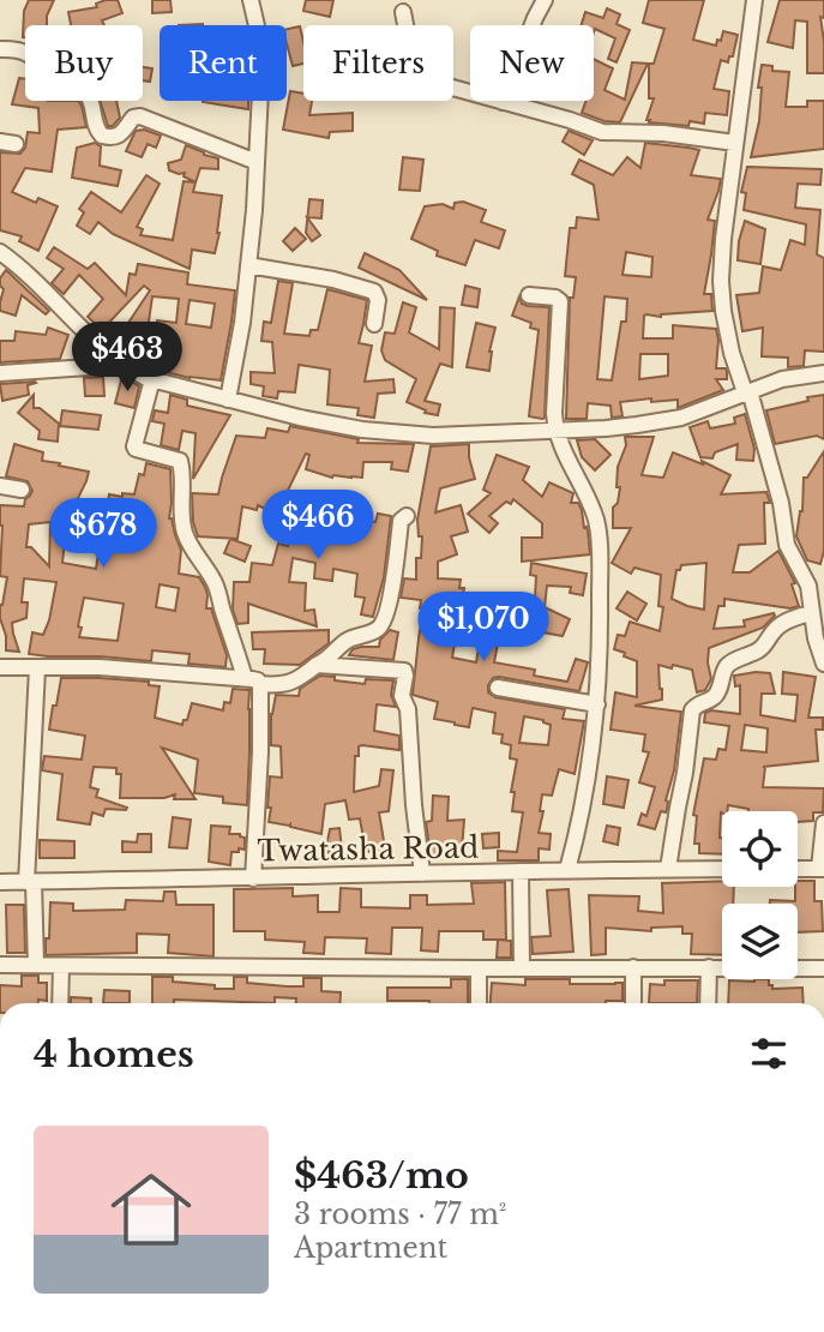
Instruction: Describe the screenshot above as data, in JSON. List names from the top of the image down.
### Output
{
  "streets": {
    "street": ["Twatasha Road"]
  },
  "page": {
    "chip": [
      "Buy",
      "Rent",
      "Filters",
      "New"
    ],
    "price": [
      "$463",
      "$466",
      "$678",
      "$1,070"
    ],
    "heading": "4 homes",
    "list": [
      {
        "name": "$463/mo",
        "note": "3 rooms · 77 m² · Apartment"
      }
    ]
  }
}
